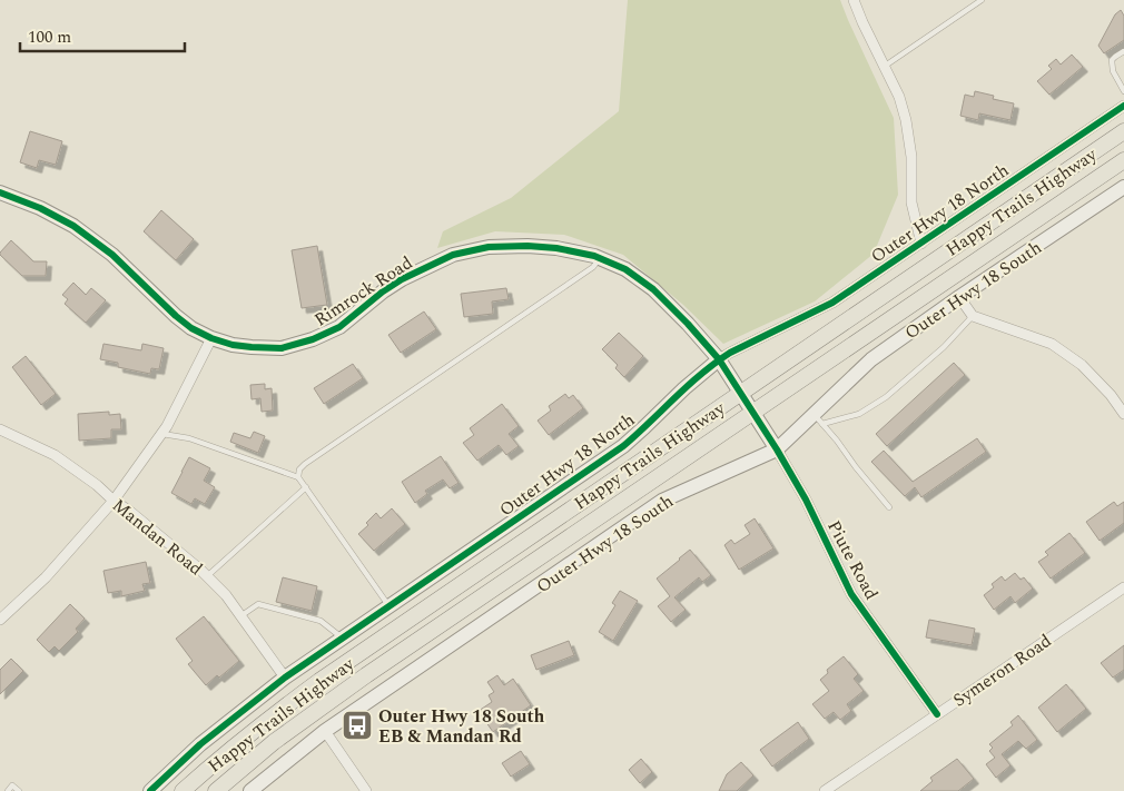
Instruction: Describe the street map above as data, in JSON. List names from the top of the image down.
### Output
{
  "streets": {
    "main road": ["Happy Trails Highway"],
    "street": [
      "Outer Hwy 18 North",
      "Outer Hwy 18 South",
      "Rimrock Road",
      "Mandan Road",
      "Piute Road",
      "Symeron Road"
    ]
  },
  "crossings": [
    ["Happy Trails Highway", "Rimrock Road"],
    ["Happy Trails Highway", "Piute Road"],
    ["Outer Hwy 18 North", "Rimrock Road"],
    ["Outer Hwy 18 North", "Mandan Road"],
    ["Outer Hwy 18 South", "Piute Road"],
    ["Rimrock Road", "Piute Road"],
    ["Piute Road", "Symeron Road"]
  ],
  "places": {
    "bus stop": ["Outer Hwy 18 South EB & Mandan Rd"]
  },
  "scale_bar": "100 m"
}
